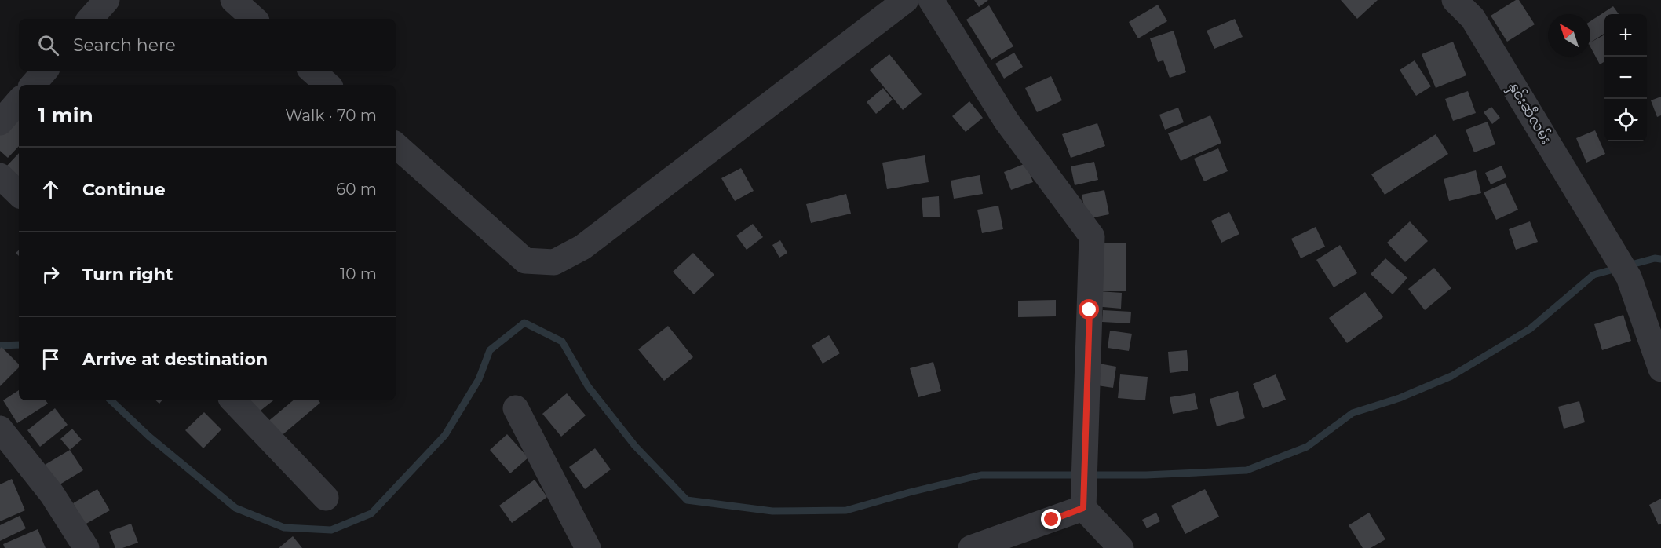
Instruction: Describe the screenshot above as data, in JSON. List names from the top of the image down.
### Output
{
  "streets": {
    "street": ["နှင်းဆီလမ်း"]
  },
  "north": "top left",
  "page": {
    "map_buttons": ["+", "−"],
    "search": "Search here",
    "heading": ["1 min", "Walk · 70 m"],
    "list": [
      ["Continue", "60 m"],
      ["Turn right", "10 m"],
      "Arrive at destination"
    ]
  }
}
